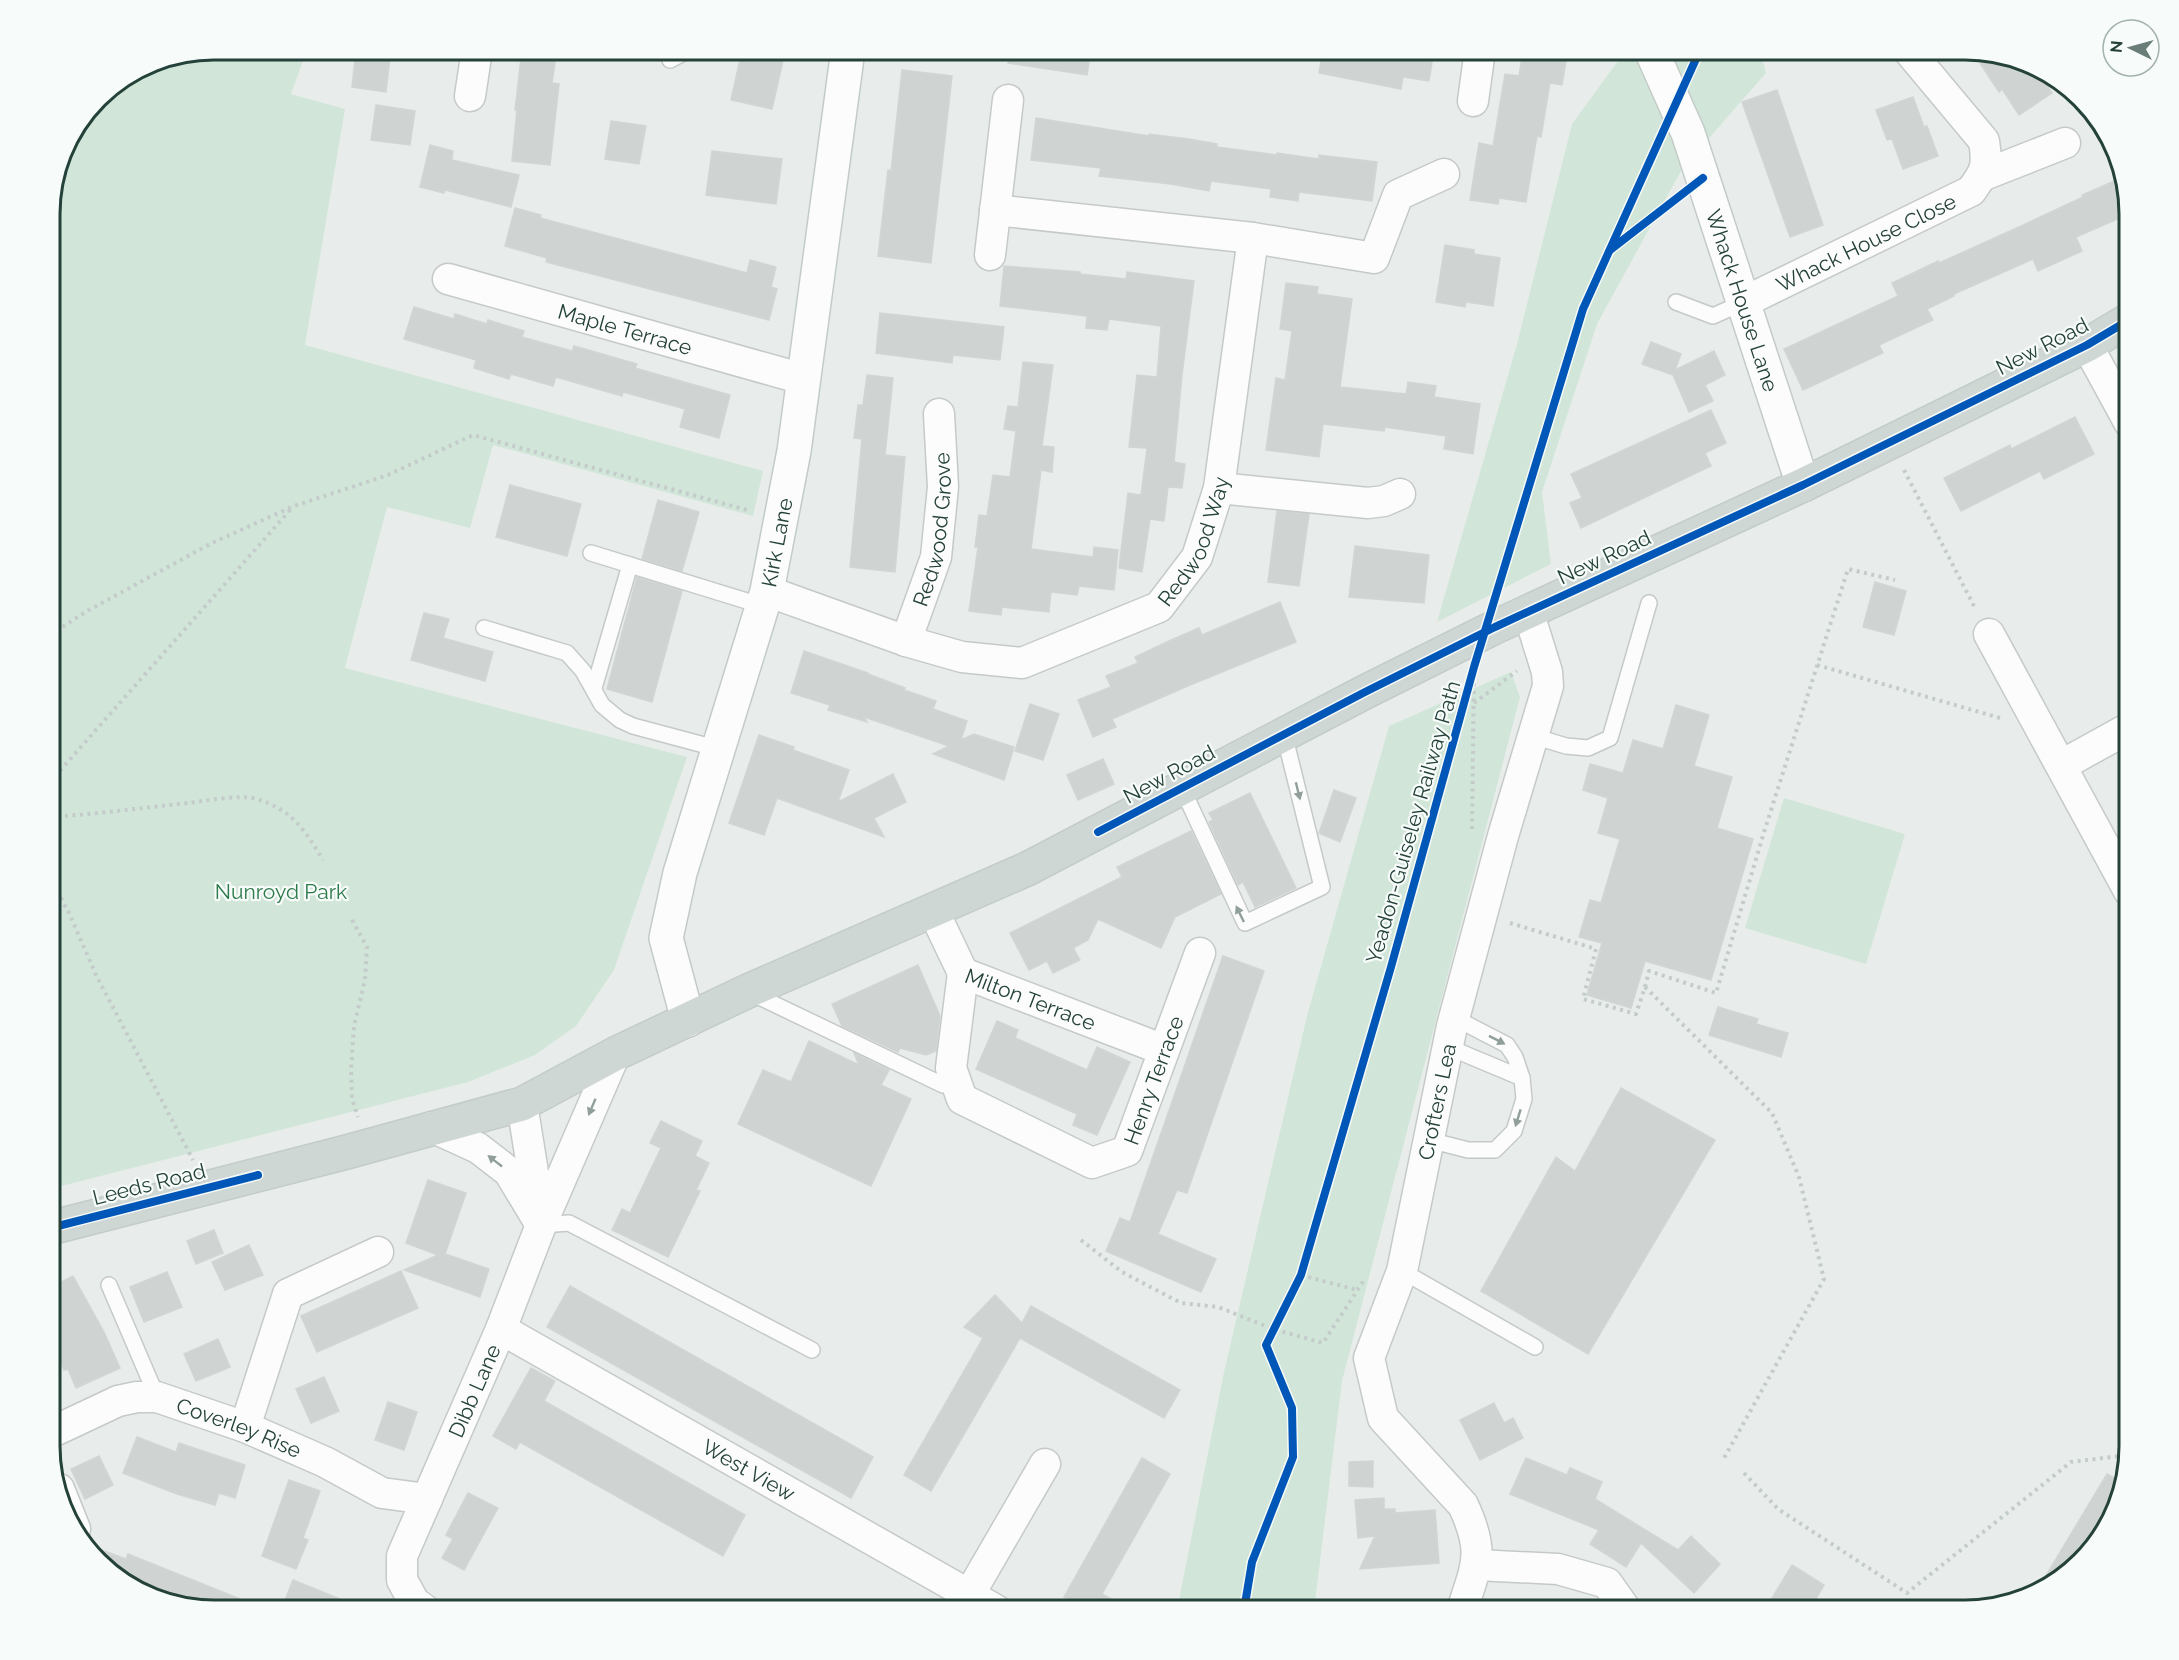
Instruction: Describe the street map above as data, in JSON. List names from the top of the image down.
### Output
{
  "streets": {
    "main road": ["New Road", "Leeds Road"],
    "street": [
      "Whack House Close",
      "Whack House Lane",
      "Maple Terrace",
      "Redwood Grove",
      "Redwood Way",
      "Kirk Lane",
      "Milton Terrace",
      "Henry Terrace",
      "Crofters Lea",
      "Dibb Lane",
      "Coverley Rise",
      "West View"
    ],
    "cycle path": ["Yeadon-Guiseley Railway Path"]
  },
  "crossings": [
    ["Whack House Close", "Whack House Lane"],
    ["Whack House Lane", "New Road"],
    ["Maple Terrace", "Kirk Lane"],
    ["New Road", "Kirk Lane"],
    ["New Road", "Milton Terrace"],
    ["New Road", "Crofters Lea"],
    ["New Road", "Leeds Road"],
    ["Redwood Grove", "Redwood Way"],
    ["Redwood Way", "Kirk Lane"],
    ["Kirk Lane", "Leeds Road"],
    ["Milton Terrace", "Henry Terrace"],
    ["Leeds Road", "Dibb Lane"],
    ["Dibb Lane", "Coverley Rise"],
    ["Dibb Lane", "West View"]
  ],
  "parks": ["Nunroyd Park"],
  "north": "left"
}
